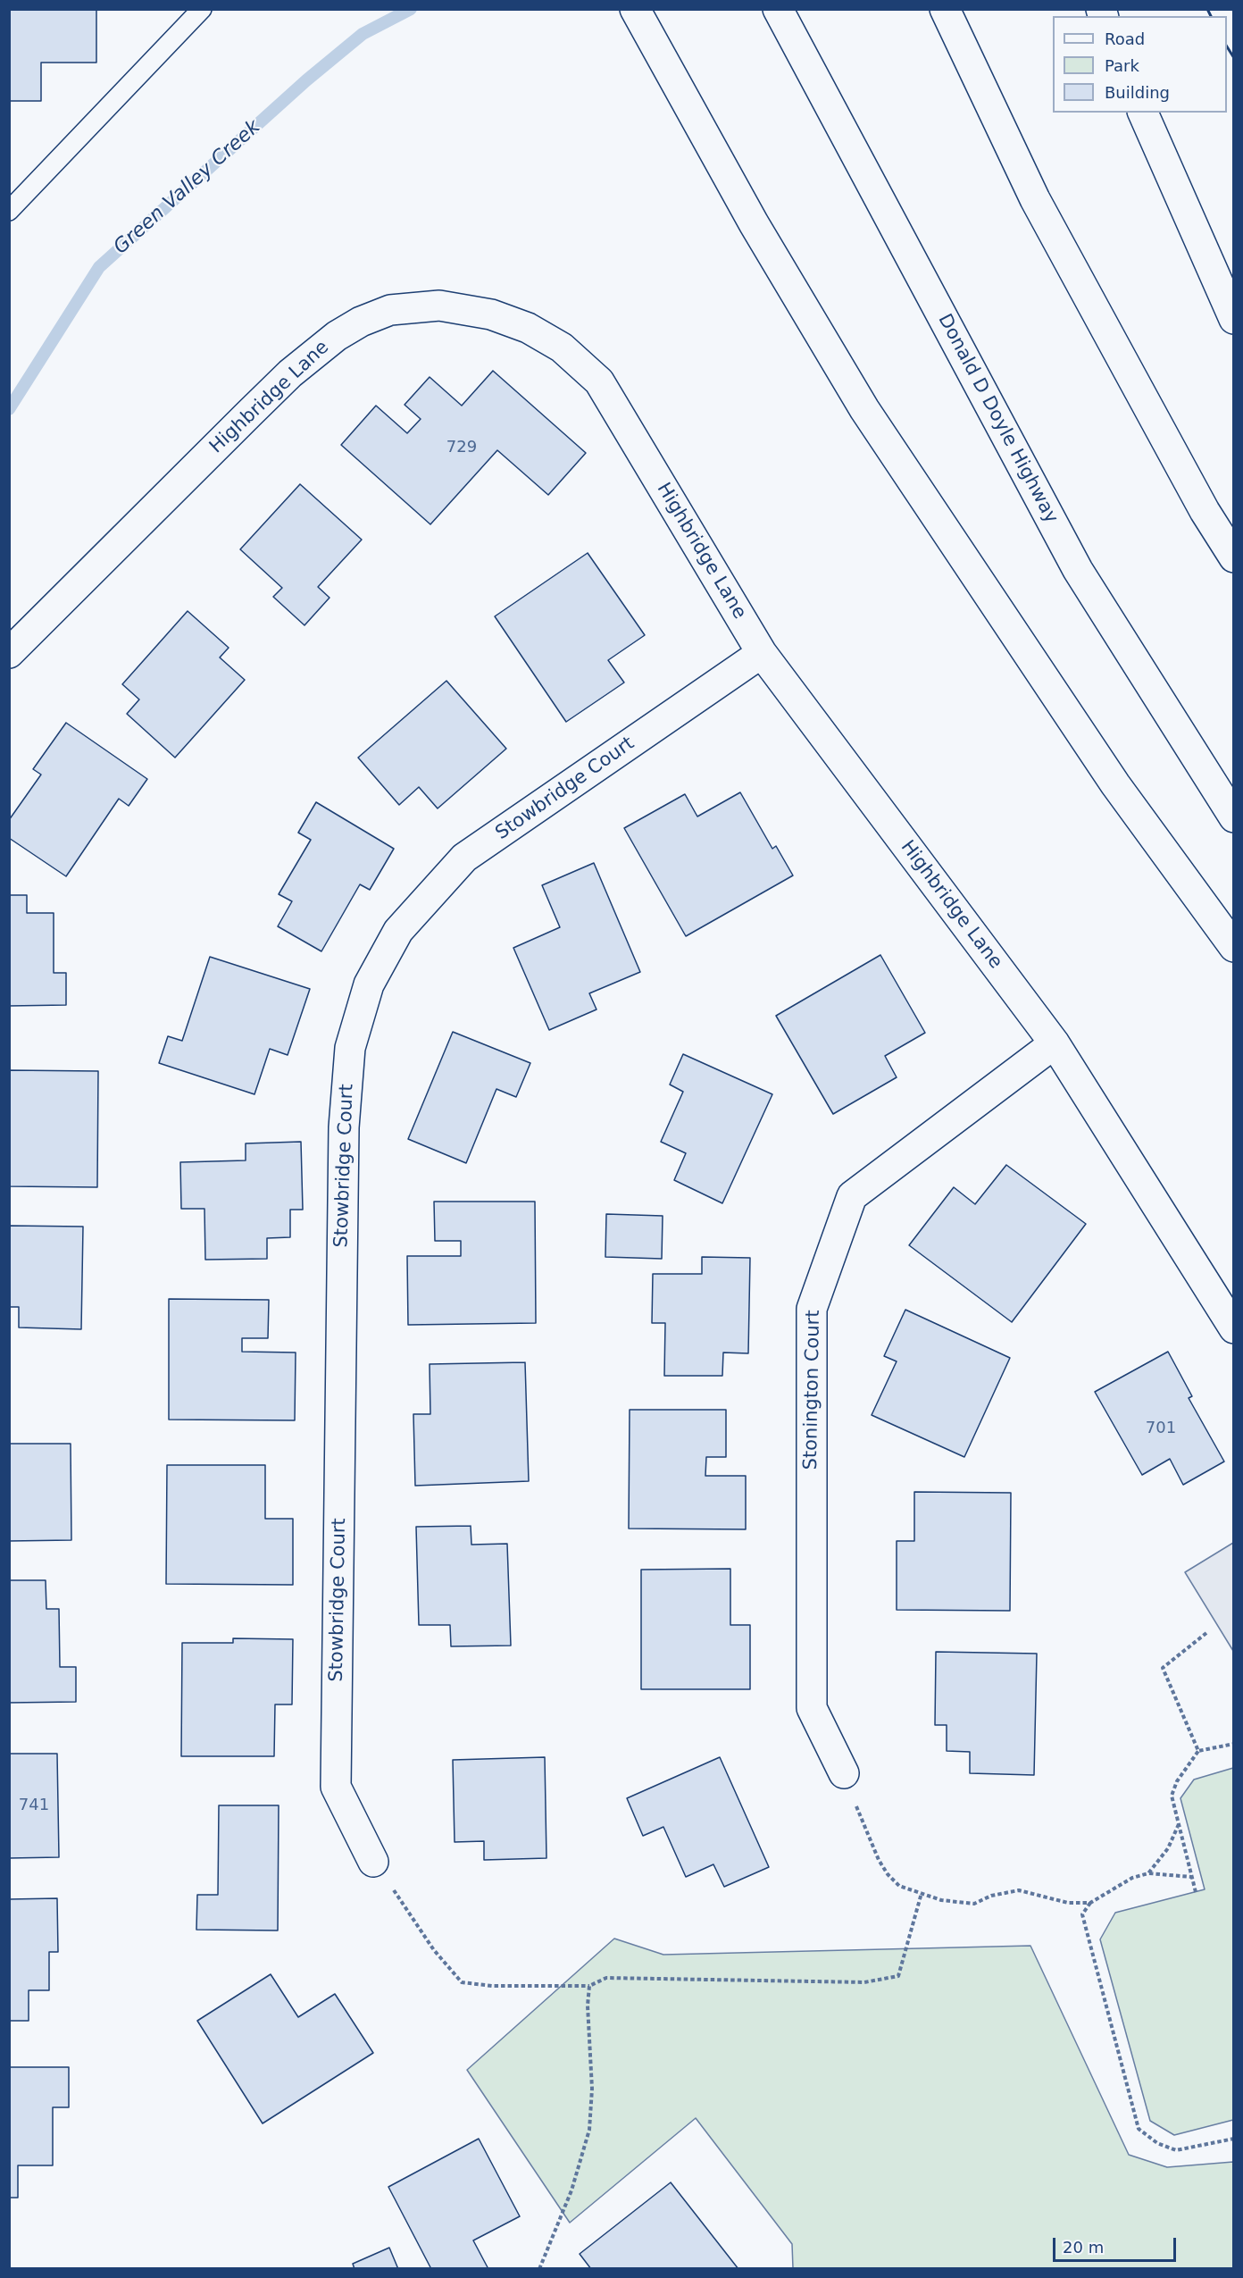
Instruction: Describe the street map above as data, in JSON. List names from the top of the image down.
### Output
{
  "streets": {
    "main road": [
      "Highbridge Lane",
      "Donald D Doyle Highway",
      "Stowbridge Court",
      "Stonington Court"
    ]
  },
  "crossings": [
    ["Highbridge Lane", "Stowbridge Court"],
    ["Highbridge Lane", "Stonington Court"]
  ],
  "water": ["Green Valley Creek"],
  "house_numbers": ["729", "701", "741"],
  "legend": ["Road", "Park", "Building"],
  "scale_bar": "20 m"
}
